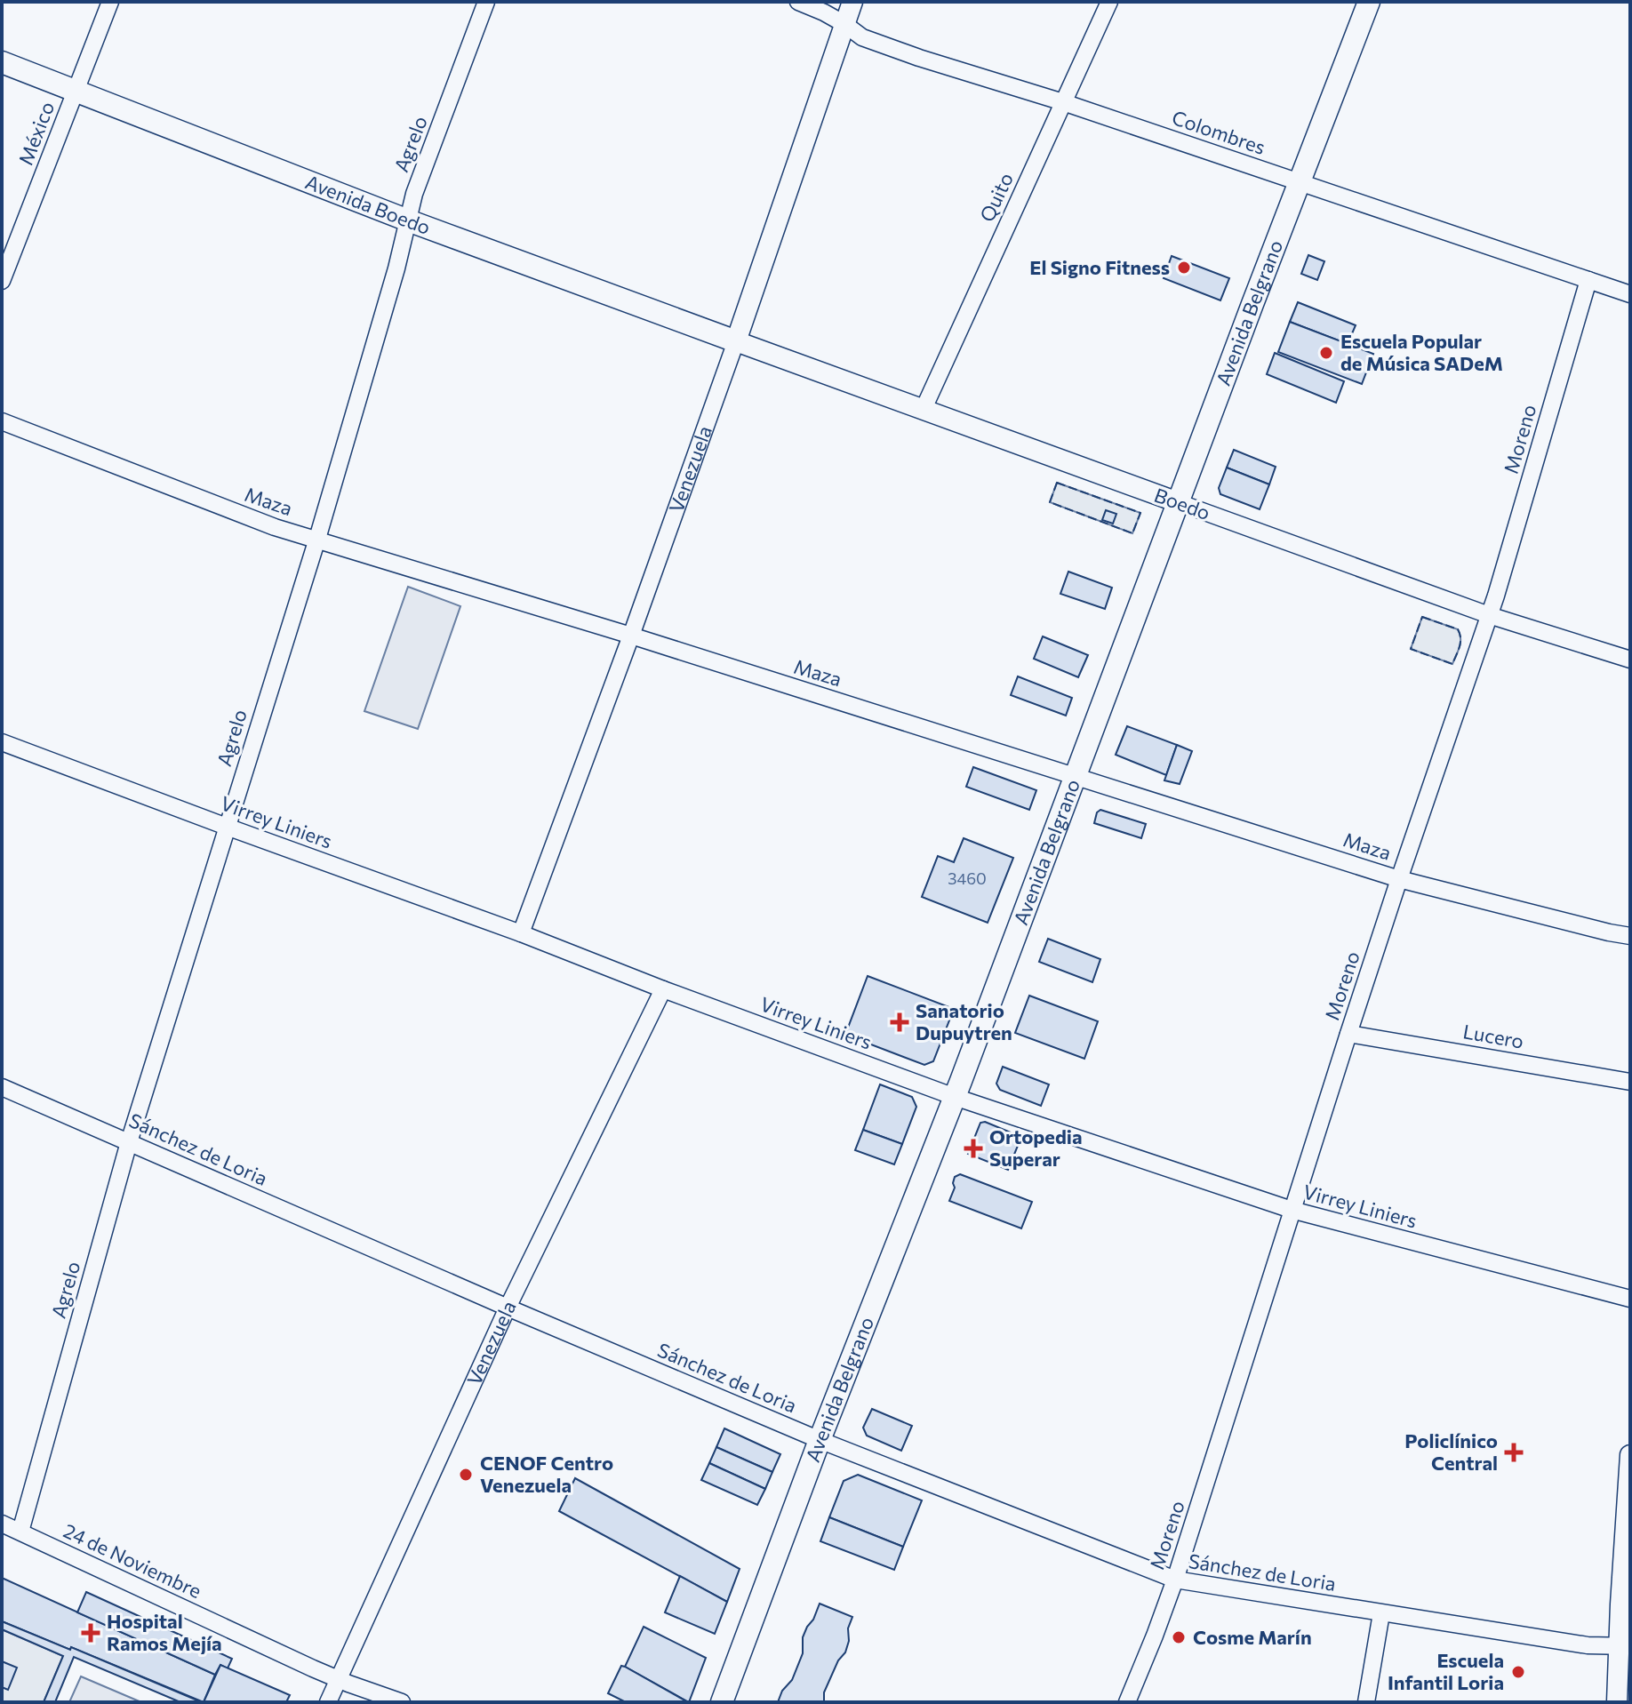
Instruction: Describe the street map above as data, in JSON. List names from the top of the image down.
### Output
{
  "streets": {
    "main road": ["Avenida Boedo", "Avenida Belgrano"],
    "street": [
      "Colombres",
      "México",
      "Agrelo",
      "Quito",
      "Moreno",
      "Venezuela",
      "Maza",
      "Boedo",
      "Virrey Liniers",
      "Lucero",
      "Sánchez de Loria",
      "24 de Noviembre"
    ]
  },
  "crossings": [
    ["Colombres", "Quito"],
    ["Colombres", "Avenida Belgrano"],
    ["Colombres", "Moreno"],
    ["Colombres", "Venezuela"],
    ["México", "Avenida Boedo"],
    ["Agrelo", "Avenida Boedo"],
    ["Agrelo", "Maza"],
    ["Agrelo", "Virrey Liniers"],
    ["Agrelo", "Sánchez de Loria"],
    ["Agrelo", "24 de Noviembre"],
    ["Quito", "Boedo"],
    ["Avenida Boedo", "Venezuela"],
    ["Avenida Boedo", "Boedo"],
    ["Avenida Belgrano", "Maza"],
    ["Avenida Belgrano", "Boedo"],
    ["Avenida Belgrano", "Virrey Liniers"],
    ["Avenida Belgrano", "Sánchez de Loria"],
    ["Moreno", "Maza"],
    ["Moreno", "Boedo"],
    ["Moreno", "Virrey Liniers"],
    ["Moreno", "Lucero"],
    ["Moreno", "Sánchez de Loria"],
    ["Venezuela", "Maza"],
    ["Venezuela", "Boedo"],
    ["Venezuela", "Virrey Liniers"],
    ["Venezuela", "Sánchez de Loria"],
    ["Venezuela", "24 de Noviembre"]
  ],
  "places": {
    "other": [
      "El Signo Fitness",
      "Escuela Popular de Música SADeM",
      "CENOF Centro Venezuela",
      "Cosme Marín",
      "Escuela Infantil Loria"
    ],
    "health": [
      "Sanatorio Dupuytren",
      "Ortopedia Superar",
      "Policlínico Central",
      "Hospital Ramos Mejía"
    ]
  },
  "house_numbers": ["3460"]
}
